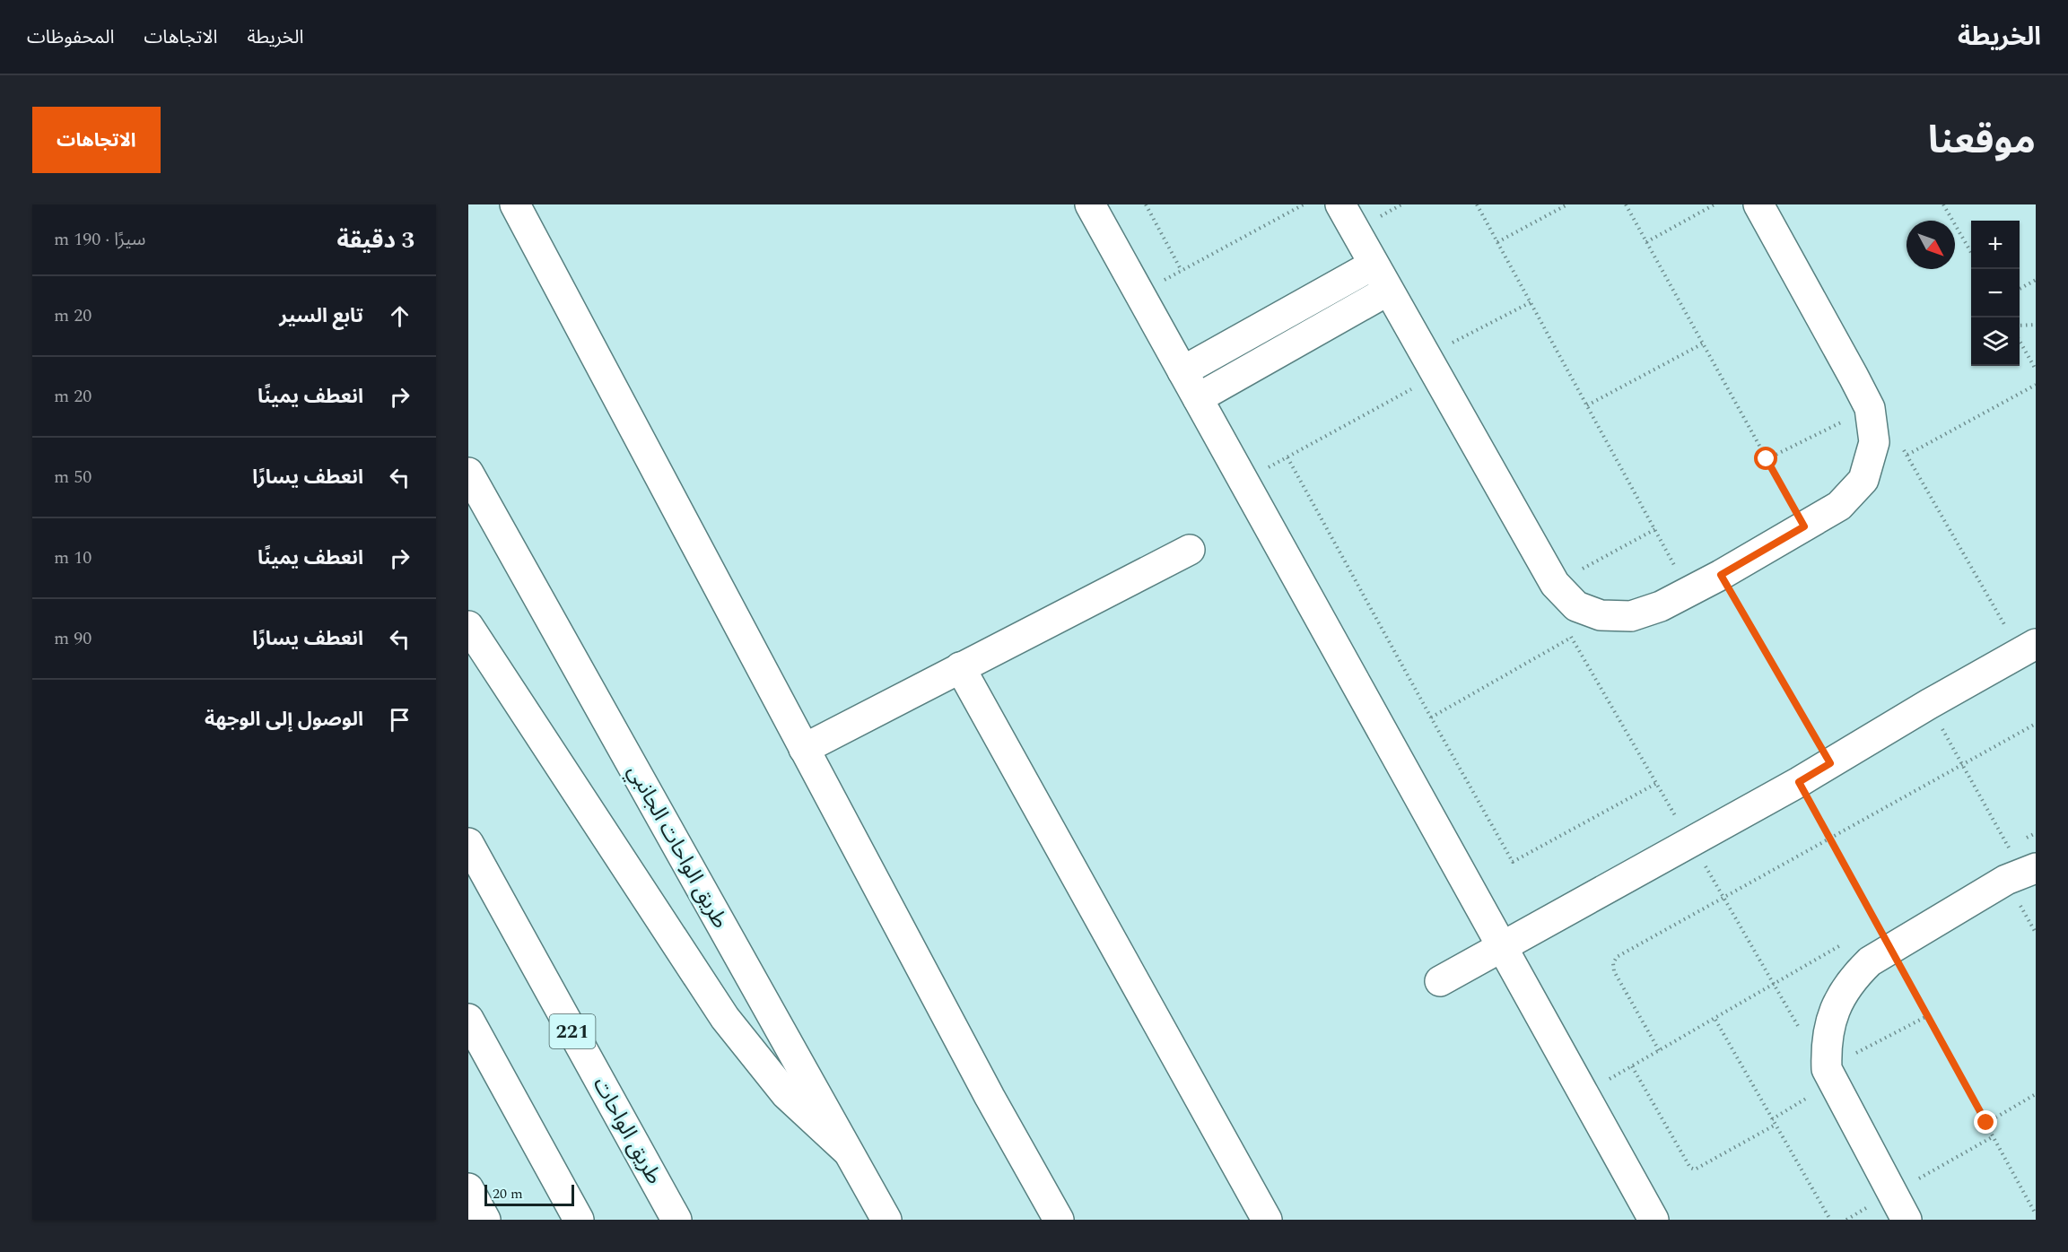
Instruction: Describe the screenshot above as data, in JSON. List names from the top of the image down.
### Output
{
  "streets": {
    "main road": ["طريق الواحات الجانبي", "221", "طريق الواحات"]
  },
  "scale_bar": "20 m",
  "north": "bottom right",
  "page": {
    "header": "الخريطة",
    "nav": ["الخريطة", "الاتجاهات", "المحفوظات"],
    "title": "موقعنا",
    "buttons": "الاتجاهات",
    "heading": ["3 دقيقة", "سيرًا · 190 m"],
    "map_buttons": ["+", "−"],
    "list": [
      ["تابع السير", "20 m"],
      ["انعطف يمينًا", "20 m"],
      ["انعطف يسارًا", "50 m"],
      ["انعطف يمينًا", "10 m"],
      ["انعطف يسارًا", "90 m"],
      "الوصول إلى الوجهة"
    ],
    "scale": "20 m"
  }
}
